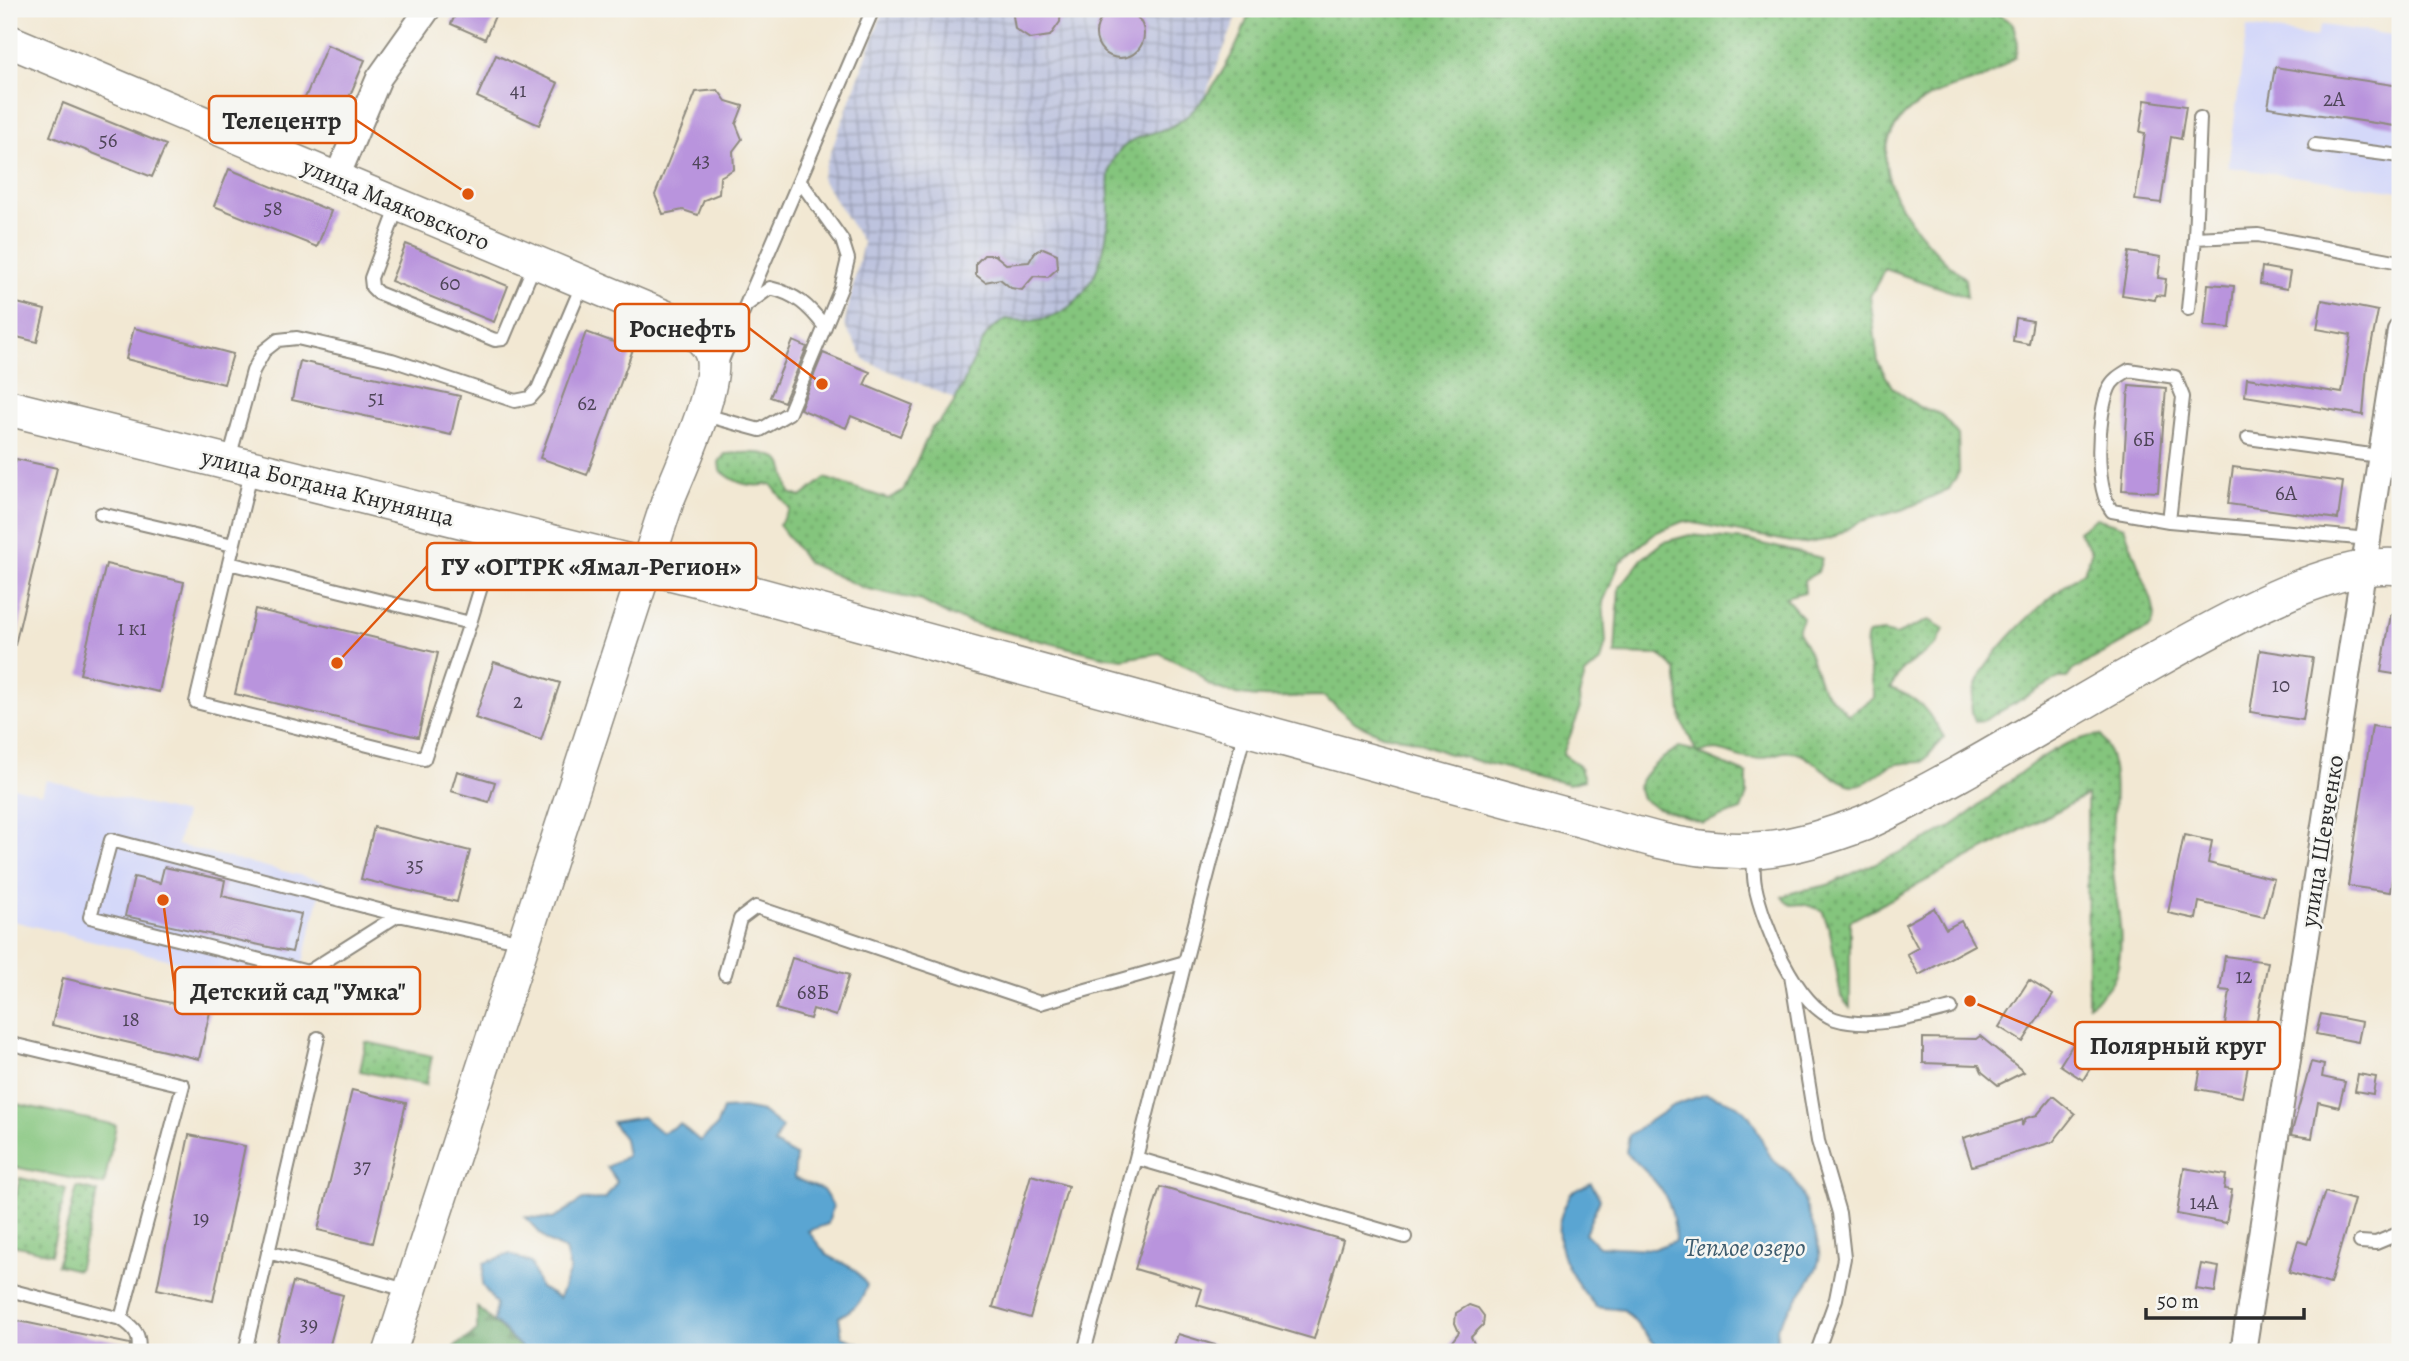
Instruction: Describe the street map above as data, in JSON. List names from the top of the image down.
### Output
{
  "streets": {
    "main road": ["улица Богдана Кнунянца"],
    "street": ["улица Маяковского", "улица Шевченко"]
  },
  "crossings": [
    ["улица Богдана Кнунянца", "улица Шевченко"]
  ],
  "water": ["Теплое озеро"],
  "places": [
    "Телецентр",
    "Роснефть",
    "ГУ «ОГТРК «Ямал-Регион»",
    "Детский сад \"Умка\"",
    "Полярный круг"
  ],
  "house_numbers": [
    "41",
    "2А",
    "56",
    "43",
    "58",
    "60",
    "51",
    "62",
    "6Б",
    "6А",
    "1 к1",
    "10",
    "2",
    "35",
    "12",
    "68Б",
    "18",
    "37",
    "14А",
    "19",
    "39"
  ],
  "scale_bar": "50 m"
}
